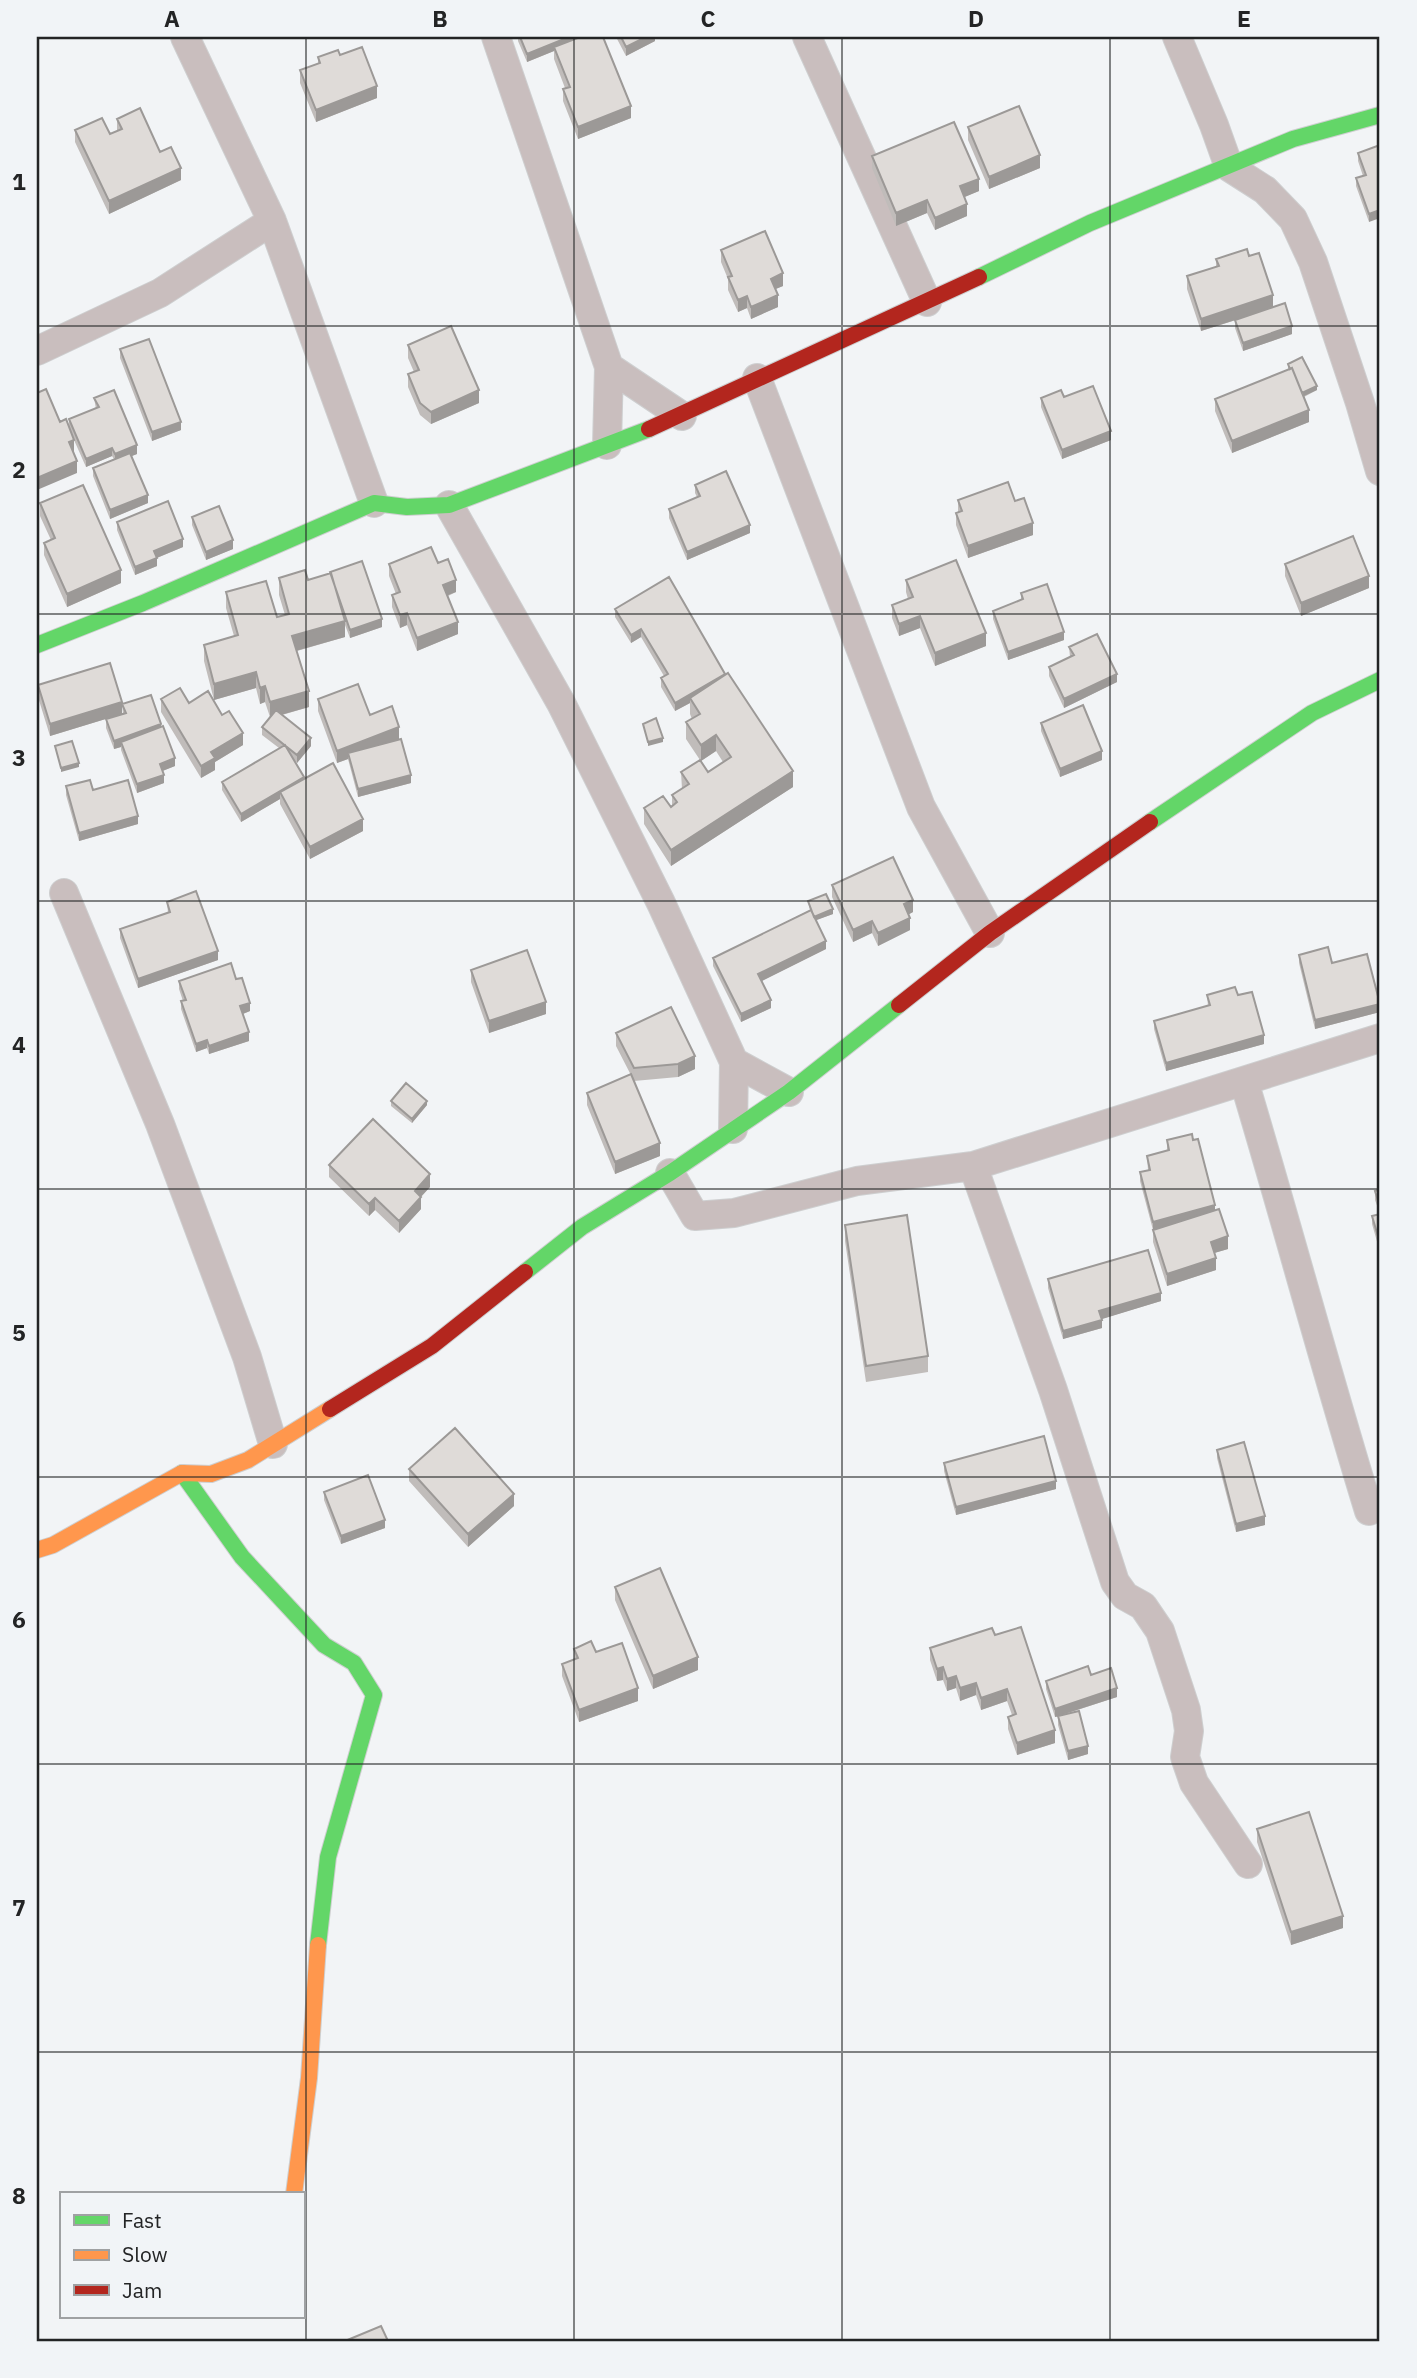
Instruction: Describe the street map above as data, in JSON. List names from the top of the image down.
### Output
{
  "legend": ["Fast", "Slow", "Jam"],
  "grid": {
    "columns": [
      "A",
      "B",
      "C",
      "D",
      "E"
    ],
    "rows": [
      "1",
      "2",
      "3",
      "4",
      "5",
      "6",
      "7",
      "8"
    ]
  }
}
